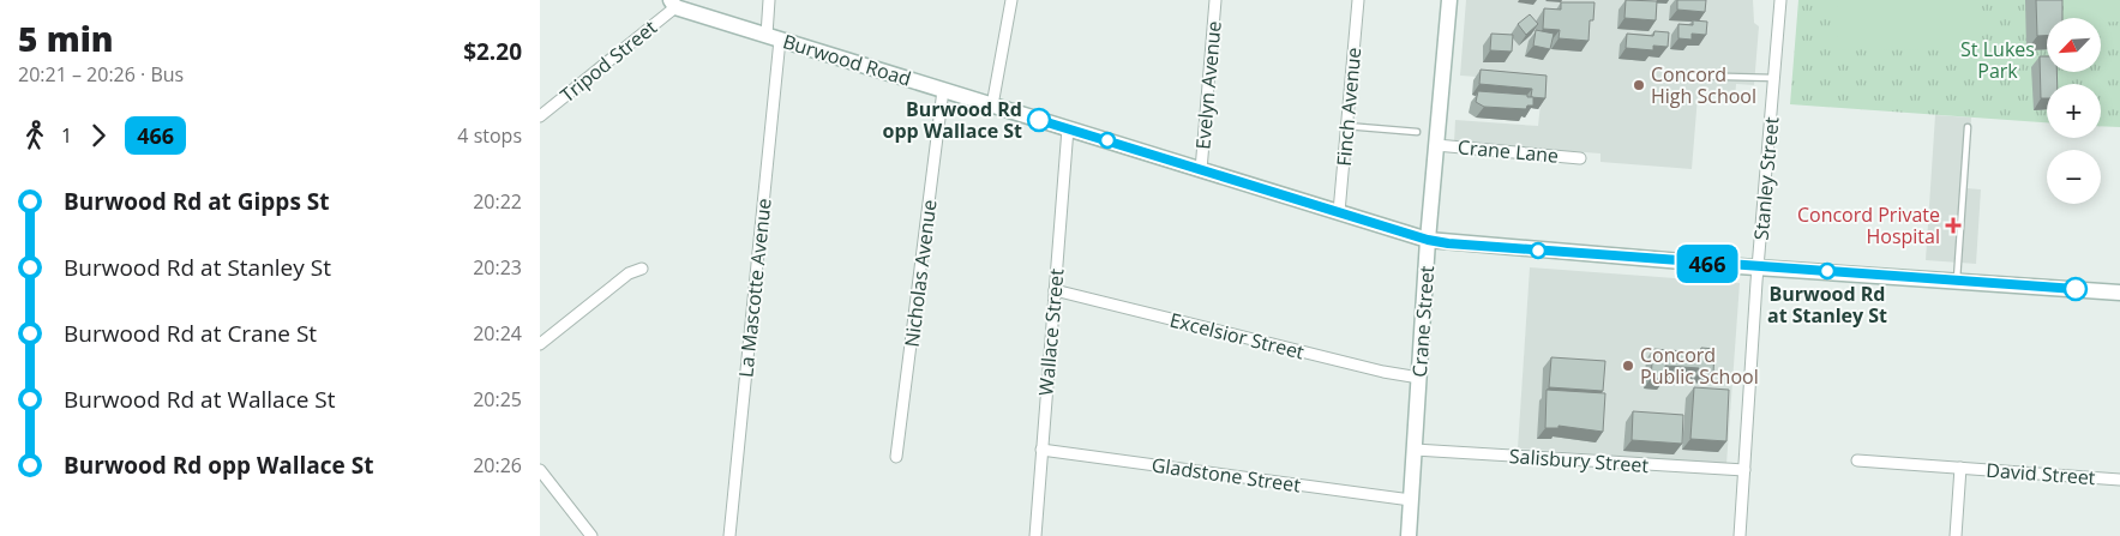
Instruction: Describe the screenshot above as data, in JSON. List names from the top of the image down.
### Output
{
  "streets": {
    "street": [
      "Burwood Road",
      "Tripod Street",
      "Evelyn Avenue",
      "Finch Avenue",
      "Crane Lane",
      "Stanley Street",
      "Nicholas Avenue",
      "La Mascotte Avenue",
      "Crane Street",
      "Wallace Street",
      "Excelsior Street",
      "Salisbury Street",
      "David Street",
      "Gladstone Street"
    ]
  },
  "crossings": [
    ["Burwood Road", "Tripod Street"],
    ["Burwood Road", "Evelyn Avenue"],
    ["Burwood Road", "Finch Avenue"],
    ["Burwood Road", "Stanley Street"],
    ["Burwood Road", "Nicholas Avenue"],
    ["Burwood Road", "La Mascotte Avenue"],
    ["Burwood Road", "Crane Street"],
    ["Burwood Road", "Wallace Street"],
    ["Crane Lane", "Crane Street"],
    ["Stanley Street", "Salisbury Street"],
    ["Crane Street", "Excelsior Street"],
    ["Crane Street", "Salisbury Street"],
    ["Crane Street", "Gladstone Street"],
    ["Wallace Street", "Excelsior Street"],
    ["Wallace Street", "Gladstone Street"]
  ],
  "parks": ["St Lukes Park"],
  "places": {
    "other": [
      "Concord High School",
      "Burwood Rd opp Wallace St",
      "Burwood Rd at Stanley St",
      "Concord Public School"
    ],
    "health": ["Concord Private Hospital"]
  },
  "lines": ["bus line 466"],
  "north": "bottom left",
  "page": {
    "heading": ["5 min", "20:21 – 20:26 · Bus", "$2.20"],
    "on_map": "466",
    "map_buttons": ["+", "−"],
    "legs": ["1", "466", "4 stops"],
    "list": [
      {
        "name": "Burwood Rd at Gipps St",
        "value": "20:22"
      },
      {
        "name": "Burwood Rd at Stanley St",
        "value": "20:23"
      },
      {
        "name": "Burwood Rd at Crane St",
        "value": "20:24"
      },
      {
        "name": "Burwood Rd at Wallace St",
        "value": "20:25"
      },
      {
        "name": "Burwood Rd opp Wallace St",
        "value": "20:26"
      }
    ]
  }
}
